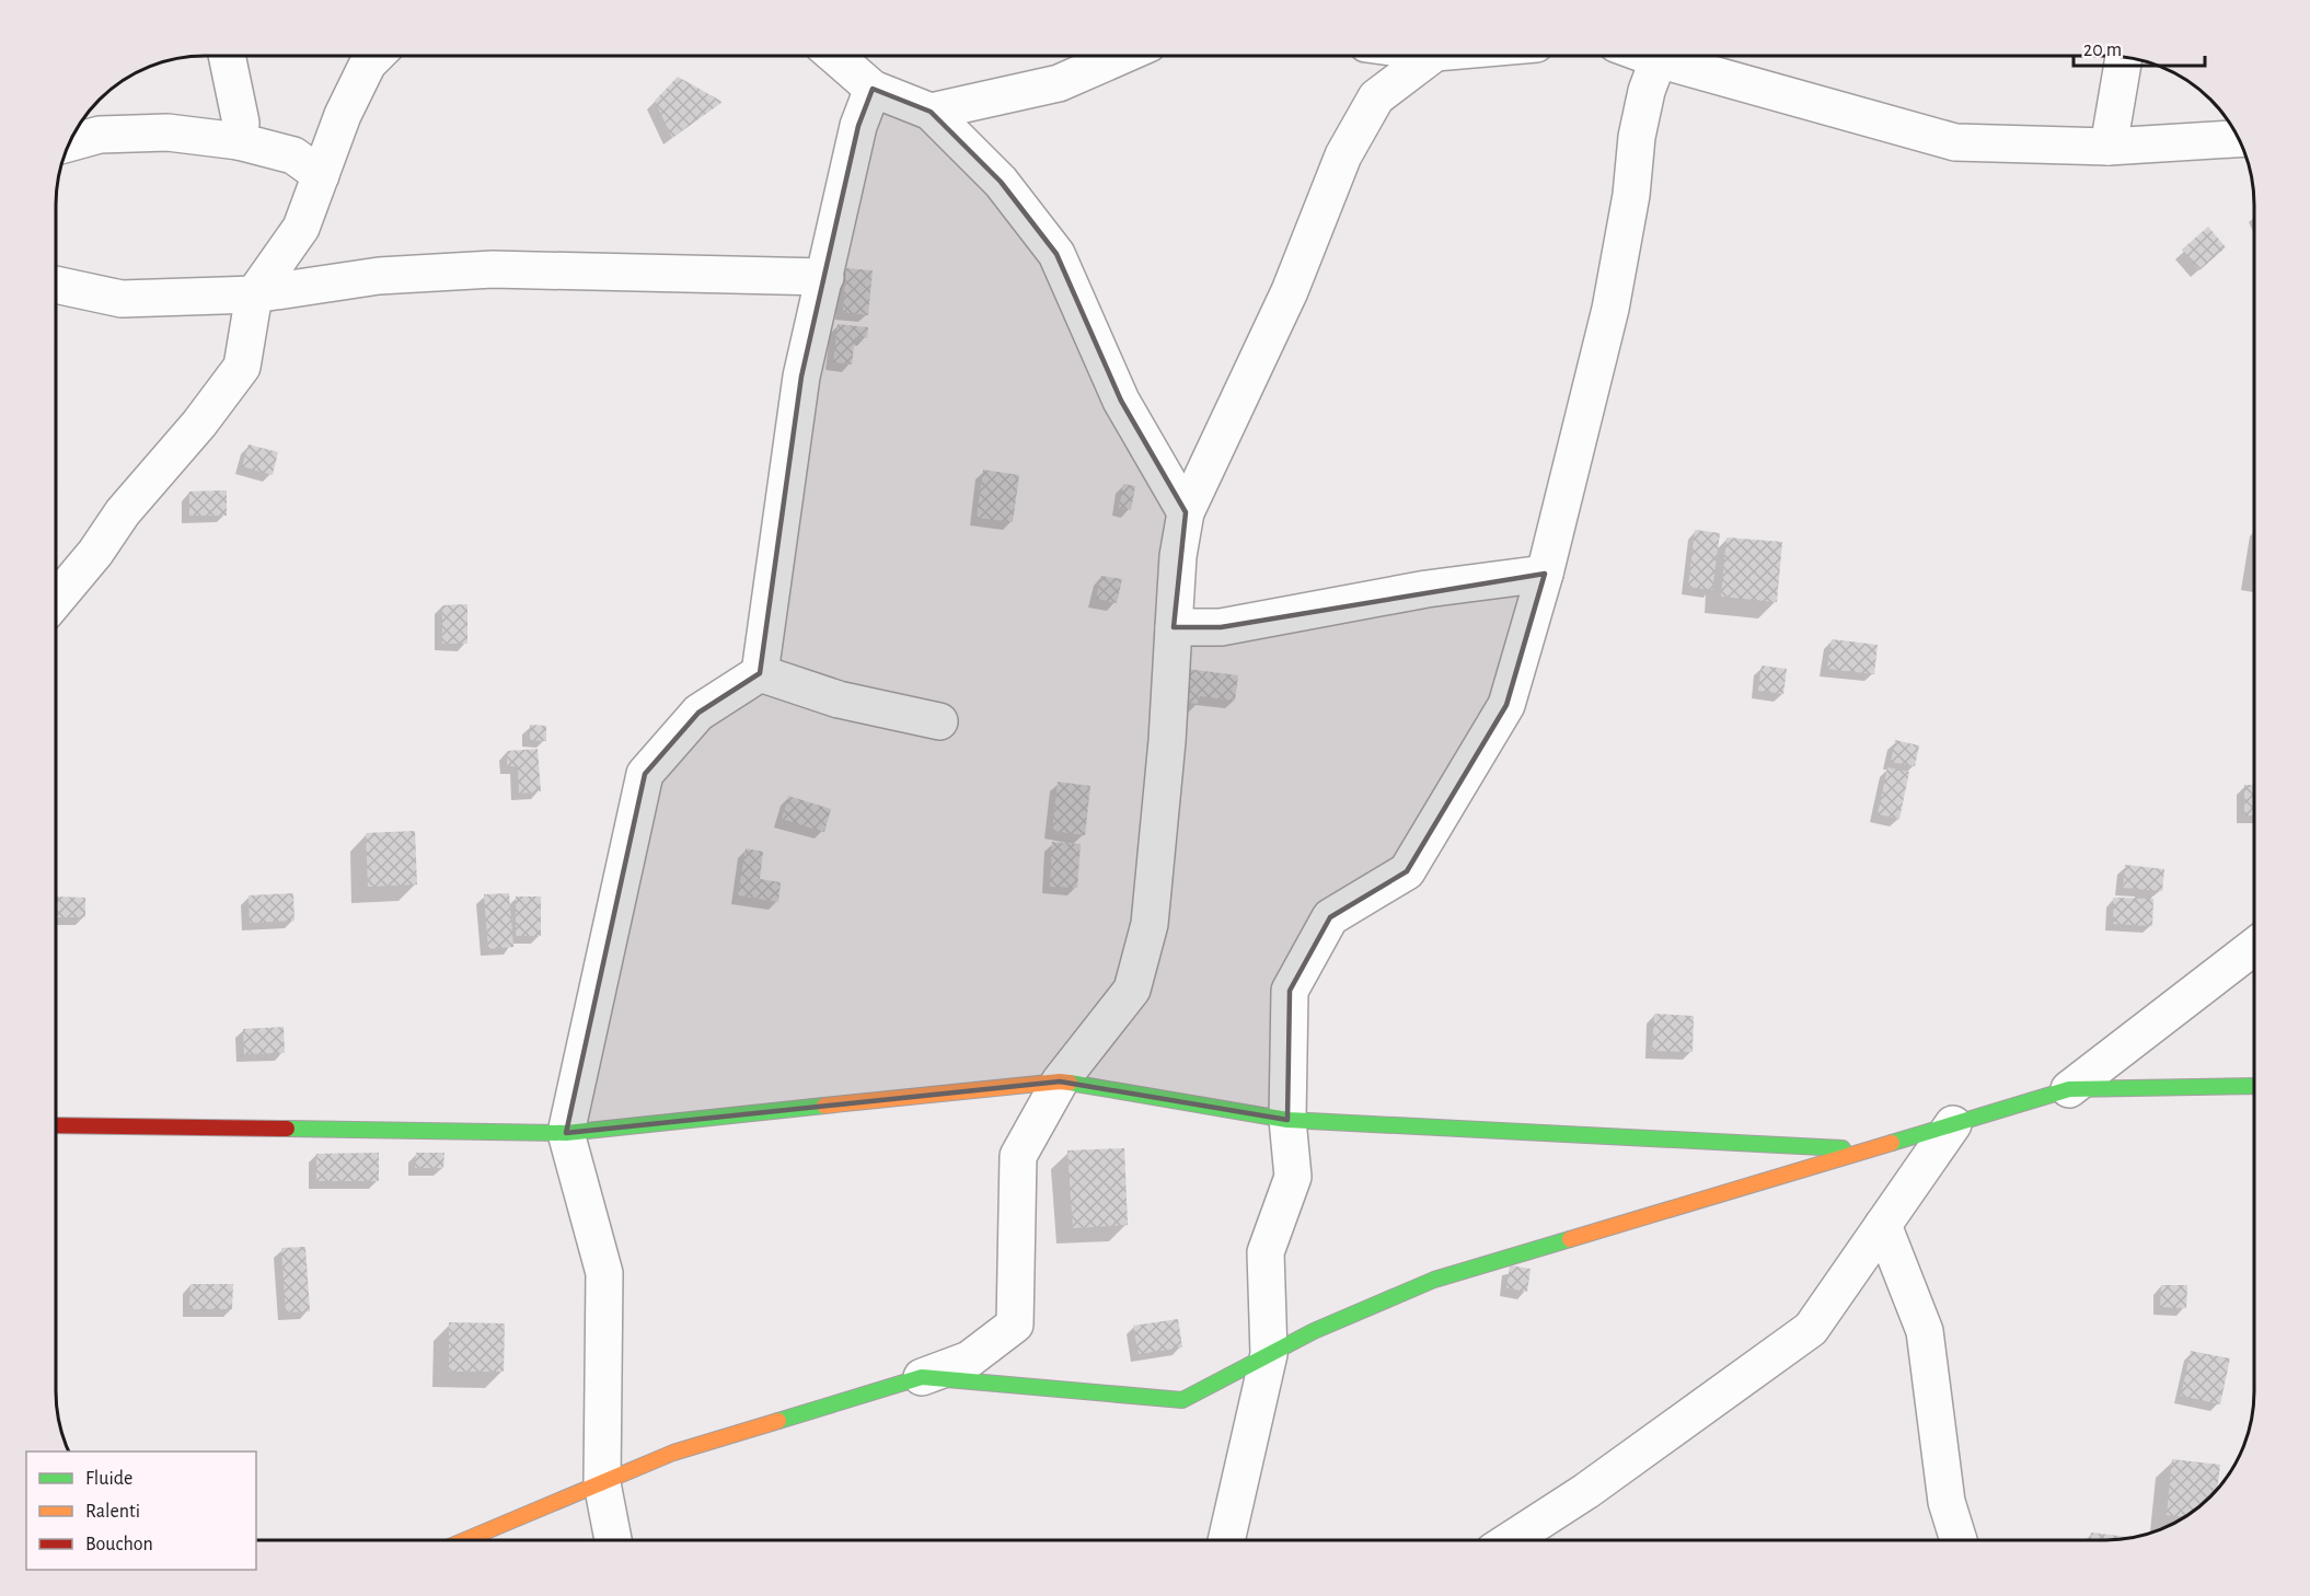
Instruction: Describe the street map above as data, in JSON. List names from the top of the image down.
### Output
{
  "legend": ["Fluide", "Ralenti", "Bouchon"],
  "scale_bar": "20 m"
}
